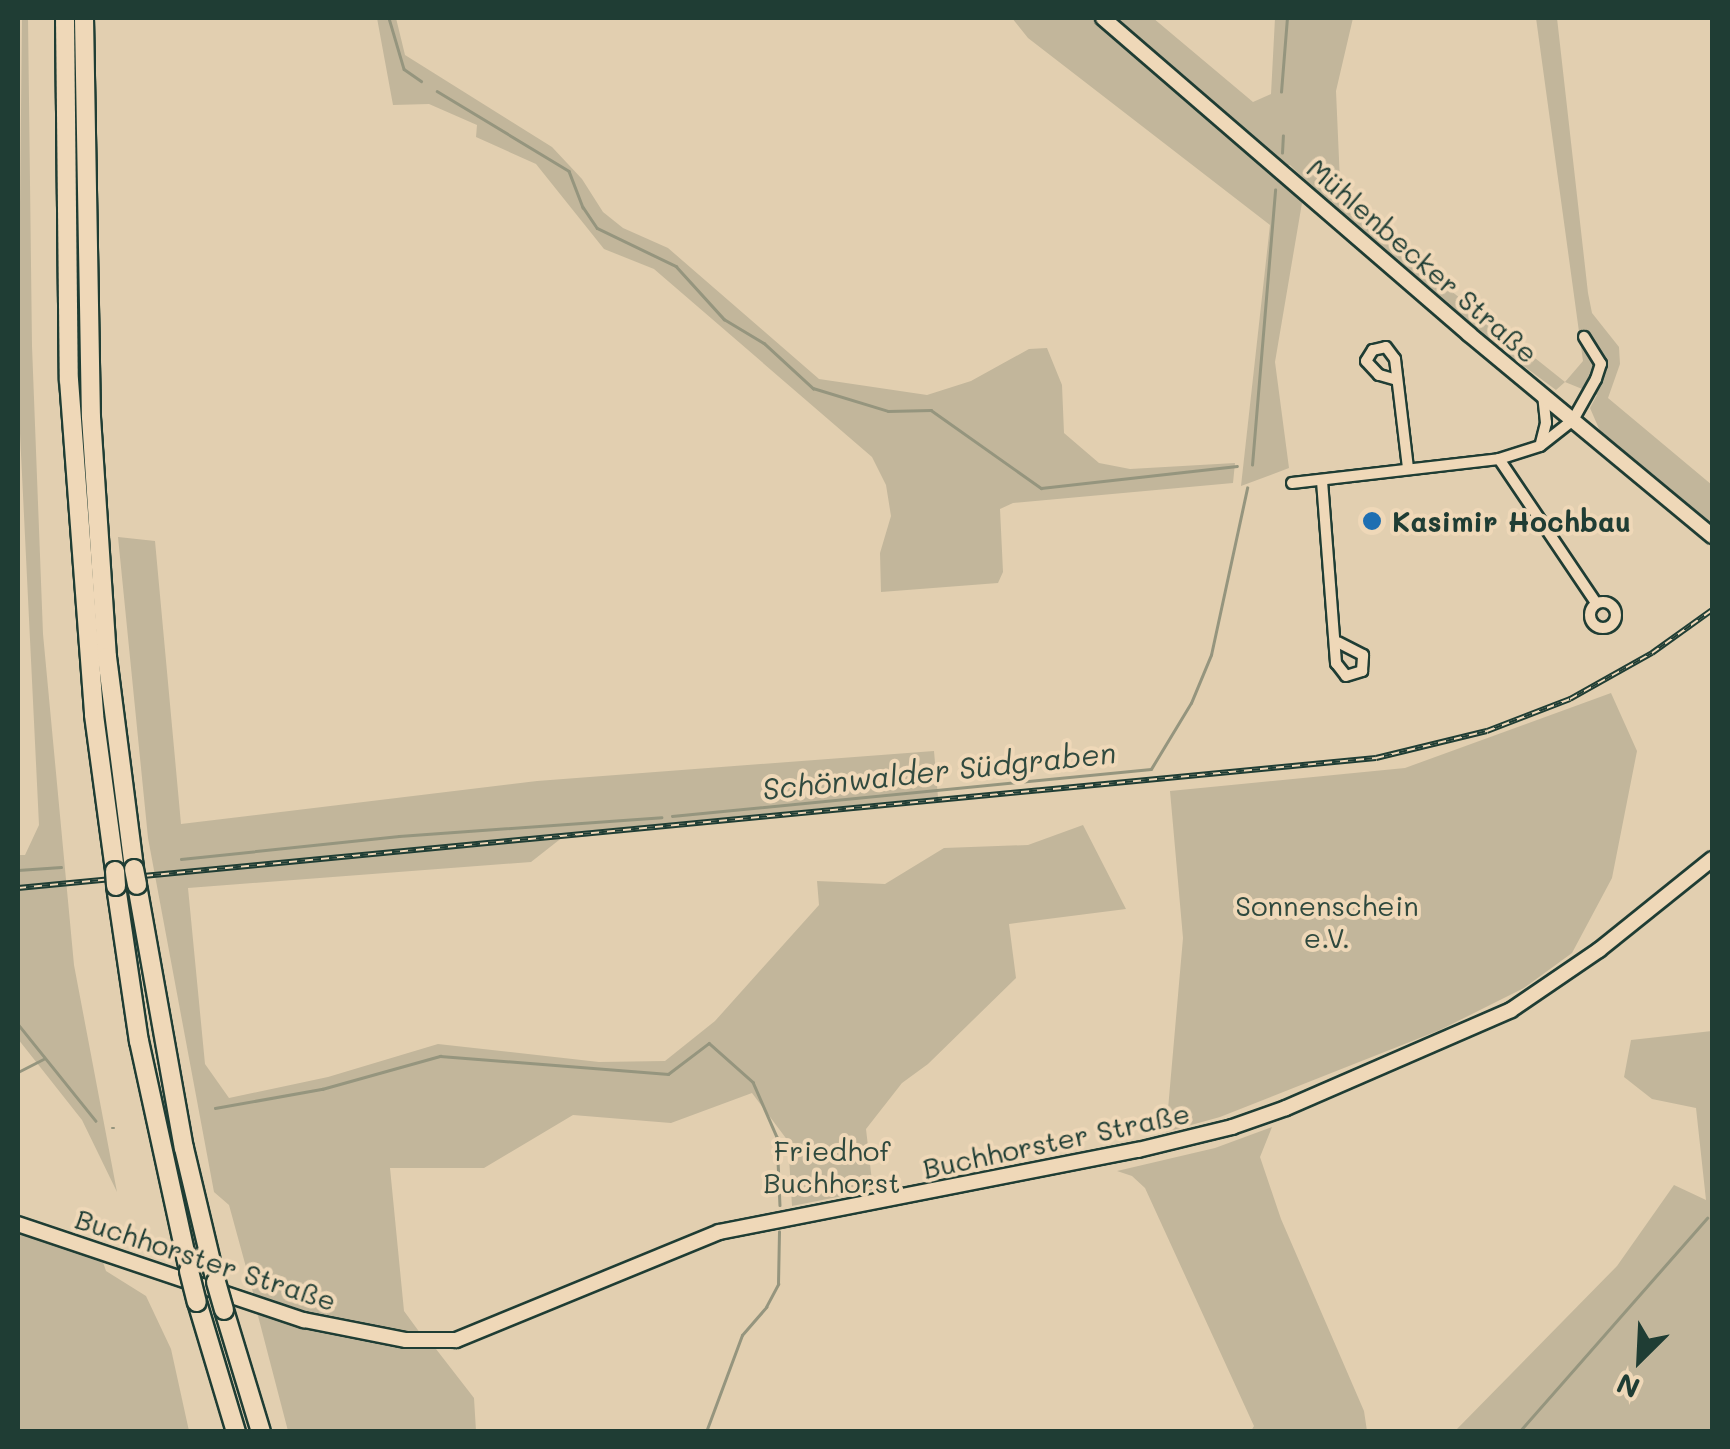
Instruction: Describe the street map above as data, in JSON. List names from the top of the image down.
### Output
{
  "streets": {
    "main road": ["Mühlenbecker Straße", "Buchhorster Straße"]
  },
  "water": ["Schönwalder Südgraben"],
  "parks": ["Sonnenschein e.V.", "Friedhof Buchhorst"],
  "places": ["Kasimir Hochbau"],
  "north": "bottom left"
}
